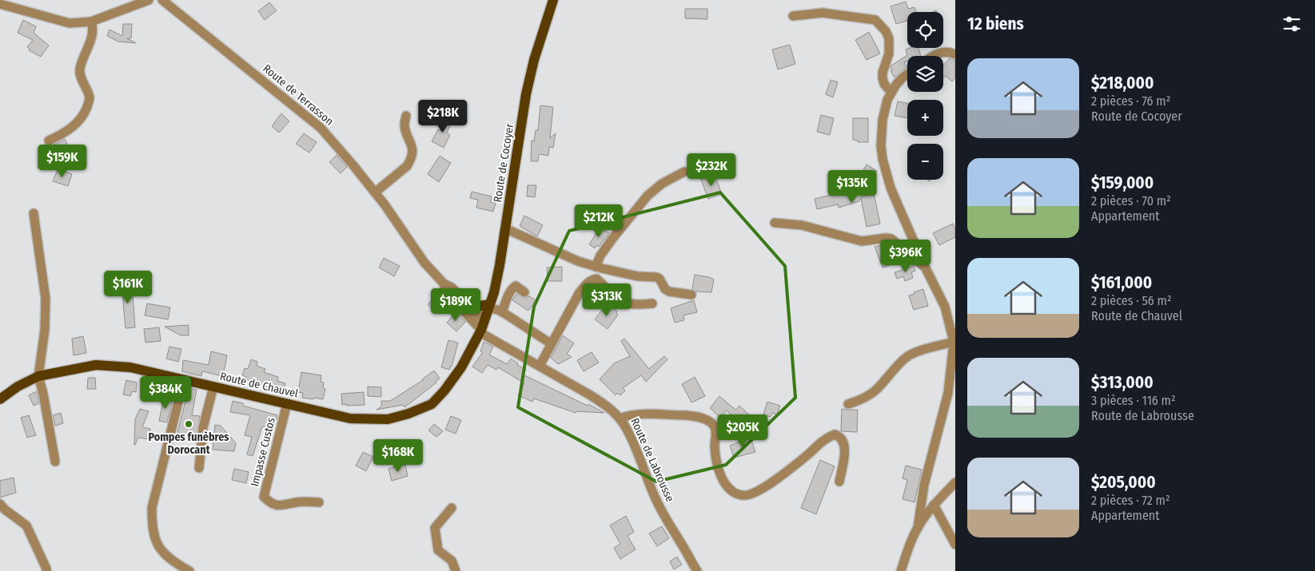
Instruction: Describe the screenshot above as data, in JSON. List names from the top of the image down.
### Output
{
  "streets": {
    "main road": ["Route de Cocoyer", "Route de Chauvel"],
    "street": ["Route de Terrasson", "Impasse Custos", "Route de Labrousse"]
  },
  "crossings": [
    ["Route de Terrasson", "Route de Cocoyer"],
    ["Route de Terrasson", "Route de Chauvel"],
    ["Route de Terrasson", "Route de Labrousse"],
    ["Route de Cocoyer", "Route de Chauvel"],
    ["Route de Cocoyer", "Route de Labrousse"],
    ["Route de Chauvel", "Impasse Custos"],
    ["Route de Chauvel", "Route de Labrousse"]
  ],
  "places": ["Pompes funèbres Dorocant"],
  "page": {
    "heading": "12 biens",
    "map_buttons": ["+", "−"],
    "list": [
      {
        "name": "$218,000",
        "note": "2 pièces · 76 m² · Route de Cocoyer"
      },
      {
        "name": "$159,000",
        "note": "2 pièces · 70 m² · Appartement"
      },
      {
        "name": "$161,000",
        "note": "2 pièces · 56 m² · Route de Chauvel"
      },
      {
        "name": "$313,000",
        "note": "3 pièces · 116 m² · Route de Labrousse"
      },
      {
        "name": "$205,000",
        "note": "2 pièces · 72 m² · Appartement"
      }
    ],
    "price": [
      "$218K",
      "$159K",
      "$232K",
      "$135K",
      "$212K",
      "$396K",
      "$161K",
      "$313K",
      "$189K",
      "$384K",
      "$205K",
      "$168K"
    ]
  }
}
